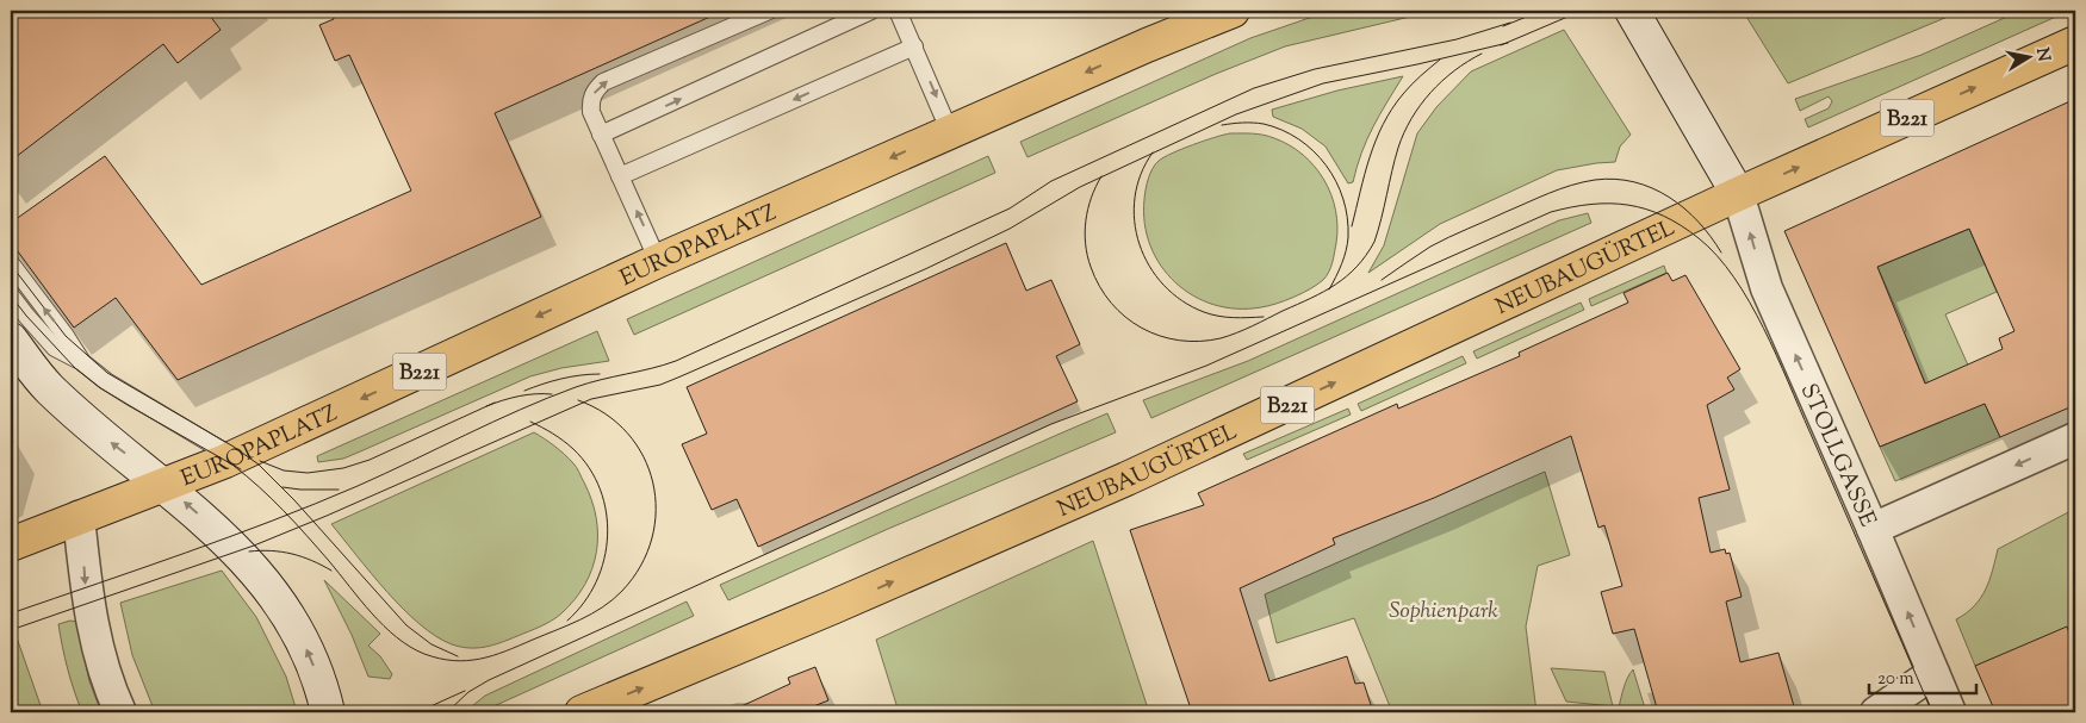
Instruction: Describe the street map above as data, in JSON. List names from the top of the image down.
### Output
{
  "streets": {
    "main road": ["B221", "EUROPAPLATZ", "NEUBAUGÜRTEL"],
    "street": ["STOLLGASSE"]
  },
  "crossings": [
    ["B221", "EUROPAPLATZ"],
    ["NEUBAUGÜRTEL", "STOLLGASSE"]
  ],
  "one_way": ["EUROPAPLATZ", "NEUBAUGÜRTEL", "STOLLGASSE"],
  "parks": ["Sophienpark"],
  "scale_bar": "20 m",
  "north": "right"
}
